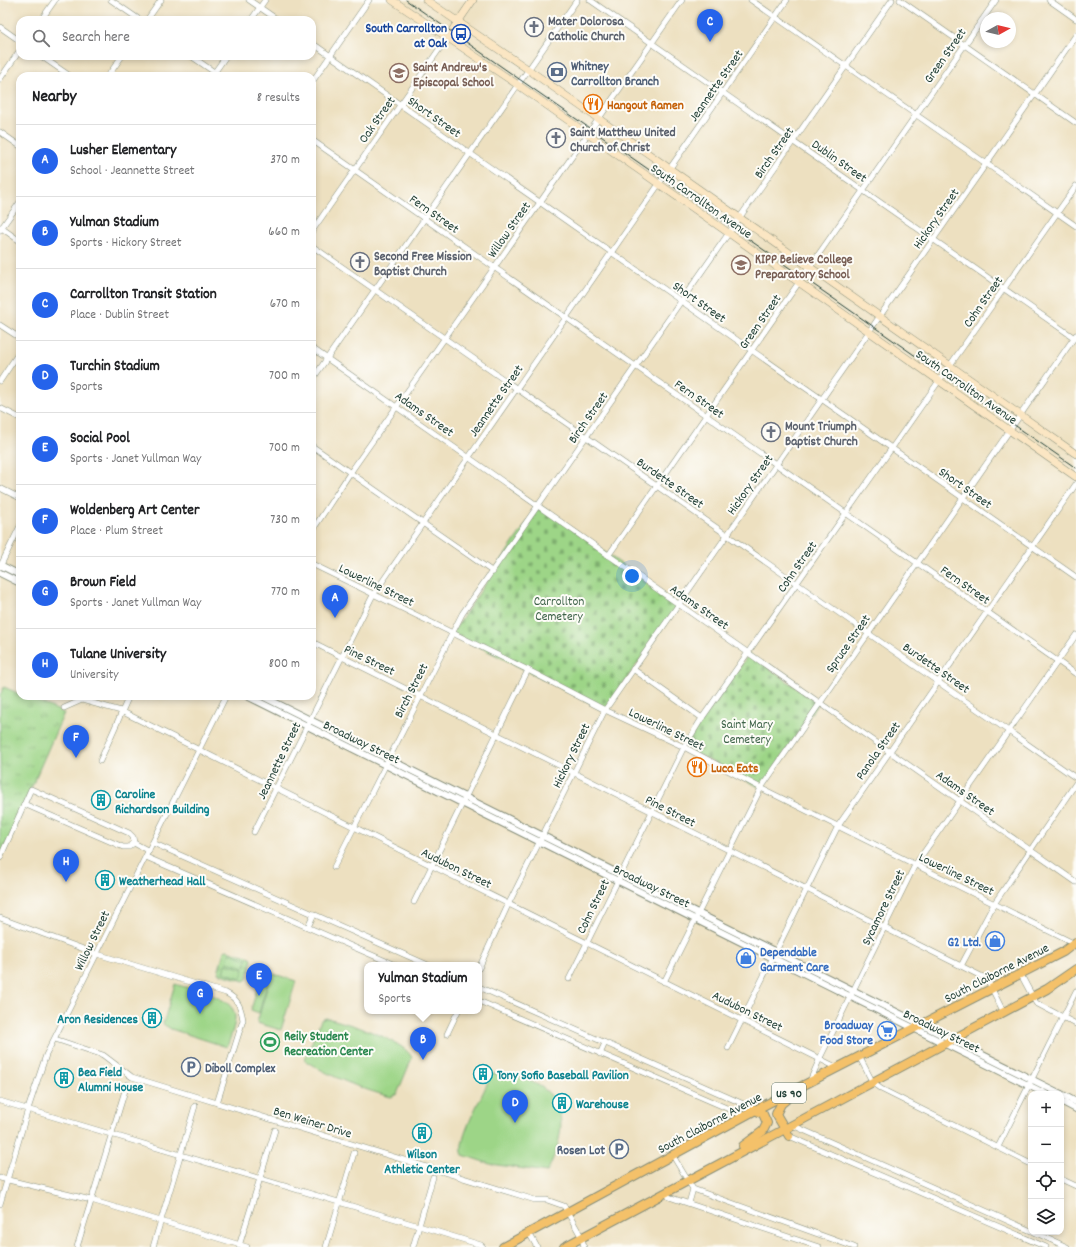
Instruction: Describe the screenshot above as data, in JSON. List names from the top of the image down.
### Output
{
  "streets": {
    "main road": [
      "Oak Street",
      "South Carrollton Avenue",
      "South Claiborne Avenue",
      "US 90"
    ],
    "street": [
      "Green Street",
      "Jeannette Street",
      "Short Street",
      "Birch Street",
      "Dublin Street",
      "Fern Street",
      "Hickory Street",
      "Willow Street",
      "Cohn Street",
      "Adams Street",
      "Burdette Street",
      "Lowerline Street",
      "Spruce Street",
      "Pine Street",
      "Broadway Street",
      "Panola Street",
      "Audubon Street",
      "Sycamore Street",
      "Ben Weiner Drive"
    ]
  },
  "crossings": [
    ["Green Street", "Short Street"],
    ["Green Street", "Dublin Street"],
    ["Green Street", "South Carrollton Avenue"],
    ["Green Street", "Fern Street"],
    ["Green Street", "Adams Street"],
    ["Green Street", "Burdette Street"],
    ["Jeannette Street", "Short Street"],
    ["Jeannette Street", "Dublin Street"],
    ["Jeannette Street", "South Carrollton Avenue"],
    ["Jeannette Street", "Fern Street"],
    ["Jeannette Street", "Adams Street"],
    ["Jeannette Street", "Burdette Street"],
    ["Jeannette Street", "Lowerline Street"],
    ["Jeannette Street", "Pine Street"],
    ["Jeannette Street", "Broadway Street"],
    ["Jeannette Street", "Audubon Street"],
    ["Short Street", "Oak Street"],
    ["Short Street", "Birch Street"],
    ["Short Street", "Hickory Street"],
    ["Short Street", "Willow Street"],
    ["Short Street", "Cohn Street"],
    ["Short Street", "Spruce Street"],
    ["Short Street", "Panola Street"],
    ["Oak Street", "South Carrollton Avenue"],
    ["Oak Street", "Fern Street"],
    ["Birch Street", "Dublin Street"],
    ["Birch Street", "South Carrollton Avenue"],
    ["Birch Street", "Fern Street"],
    ["Birch Street", "Adams Street"],
    ["Birch Street", "Burdette Street"],
    ["Birch Street", "Lowerline Street"],
    ["Birch Street", "Pine Street"],
    ["Birch Street", "Broadway Street"],
    ["Birch Street", "Audubon Street"],
    ["Dublin Street", "Hickory Street"],
    ["Dublin Street", "Willow Street"],
    ["Dublin Street", "Cohn Street"],
    ["Dublin Street", "Spruce Street"],
    ["South Carrollton Avenue", "Hickory Street"],
    ["South Carrollton Avenue", "Willow Street"],
    ["South Carrollton Avenue", "Cohn Street"],
    ["South Carrollton Avenue", "Spruce Street"],
    ["Fern Street", "Hickory Street"],
    ["Fern Street", "Willow Street"],
    ["Fern Street", "Cohn Street"],
    ["Fern Street", "Spruce Street"],
    ["Fern Street", "Panola Street"],
    ["Fern Street", "Sycamore Street"],
    ["Hickory Street", "Adams Street"],
    ["Hickory Street", "Burdette Street"],
    ["Hickory Street", "Lowerline Street"],
    ["Hickory Street", "Pine Street"],
    ["Hickory Street", "Broadway Street"],
    ["Hickory Street", "Audubon Street"],
    ["Willow Street", "Adams Street"],
    ["Willow Street", "Burdette Street"],
    ["Willow Street", "Audubon Street"],
    ["Willow Street", "Ben Weiner Drive"],
    ["Cohn Street", "Adams Street"],
    ["Cohn Street", "Burdette Street"],
    ["Cohn Street", "Lowerline Street"],
    ["Cohn Street", "Pine Street"],
    ["Cohn Street", "Broadway Street"],
    ["Cohn Street", "Audubon Street"],
    ["Adams Street", "Spruce Street"],
    ["Adams Street", "Panola Street"],
    ["Adams Street", "Sycamore Street"],
    ["Burdette Street", "Spruce Street"],
    ["Burdette Street", "Panola Street"],
    ["Burdette Street", "Sycamore Street"],
    ["Lowerline Street", "Spruce Street"],
    ["Lowerline Street", "Panola Street"],
    ["Lowerline Street", "Sycamore Street"],
    ["Lowerline Street", "South Claiborne Avenue"],
    ["Spruce Street", "Pine Street"],
    ["Spruce Street", "Broadway Street"],
    ["Spruce Street", "Audubon Street"],
    ["Pine Street", "Panola Street"],
    ["Pine Street", "Sycamore Street"],
    ["Pine Street", "South Claiborne Avenue"],
    ["Pine Street", "US 90"],
    ["Broadway Street", "Panola Street"],
    ["Broadway Street", "Sycamore Street"],
    ["Broadway Street", "South Claiborne Avenue"],
    ["Broadway Street", "US 90"],
    ["Panola Street", "Audubon Street"],
    ["Audubon Street", "Sycamore Street"],
    ["Audubon Street", "South Claiborne Avenue"],
    ["Sycamore Street", "South Claiborne Avenue"],
    ["South Claiborne Avenue", "Ben Weiner Drive"]
  ],
  "parks": ["Carrollton Cemetery", "Saint Mary Cemetery"],
  "places": {
    "church": [
      "Mater Dolorosa Catholic Church",
      "Saint Matthew United Church of Christ",
      "Second Free Mission Baptist Church",
      "Mount Triumph Baptist Church"
    ],
    "bus stop": ["South Carrollton at Oak"],
    "bank": ["Whitney Carrollton Branch"],
    "school or university": ["Saint Andrew's Episcopal School", "KIPP Believe College Preparatory School"],
    "restaurant": ["Hangout Ramen", "Luca Eats"],
    "building": [
      "Caroline Richardson Building",
      "Weatherhead Hall",
      "Aron Residences",
      "Tony Sofio Baseball Pavilion",
      "Bea Field Alumni House",
      "Warehouse",
      "Wilson Athletic Center"
    ],
    "shop": ["G2 Ltd.", "Dependable Garment Care"],
    "supermarket": ["Broadway Food Store"],
    "sports": ["Reily Student Recreation Center"],
    "parking": ["Diboll Complex", "Rosen Lot"]
  },
  "north": "right",
  "page": {
    "pins": [
      "C",
      "A",
      "F",
      "H",
      "E",
      "G",
      "B",
      "D"
    ],
    "search": "Search here",
    "heading": ["Nearby", "8 results"],
    "list": [
      {
        "mark": "A",
        "name": "Lusher Elementary",
        "note": "School · Jeannette Street",
        "value": "370 m"
      },
      {
        "mark": "B",
        "name": "Yulman Stadium",
        "note": "Sports · Hickory Street",
        "value": "660 m"
      },
      {
        "mark": "C",
        "name": "Carrollton Transit Station",
        "note": "Place · Dublin Street",
        "value": "670 m"
      },
      {
        "mark": "D",
        "name": "Turchin Stadium",
        "note": "Sports",
        "value": "700 m"
      },
      {
        "mark": "E",
        "name": "Social Pool",
        "note": "Sports · Janet Yullman Way",
        "value": "700 m"
      },
      {
        "mark": "F",
        "name": "Woldenberg Art Center",
        "note": "Place · Plum Street",
        "value": "730 m"
      },
      {
        "mark": "G",
        "name": "Brown Field",
        "note": "Sports · Janet Yullman Way",
        "value": "770 m"
      },
      {
        "mark": "H",
        "name": "Tulane University",
        "note": "University",
        "value": "800 m"
      }
    ],
    "popup": ["Yulman Stadium", "Sports"],
    "map_buttons": ["+", "−"]
  }
}
